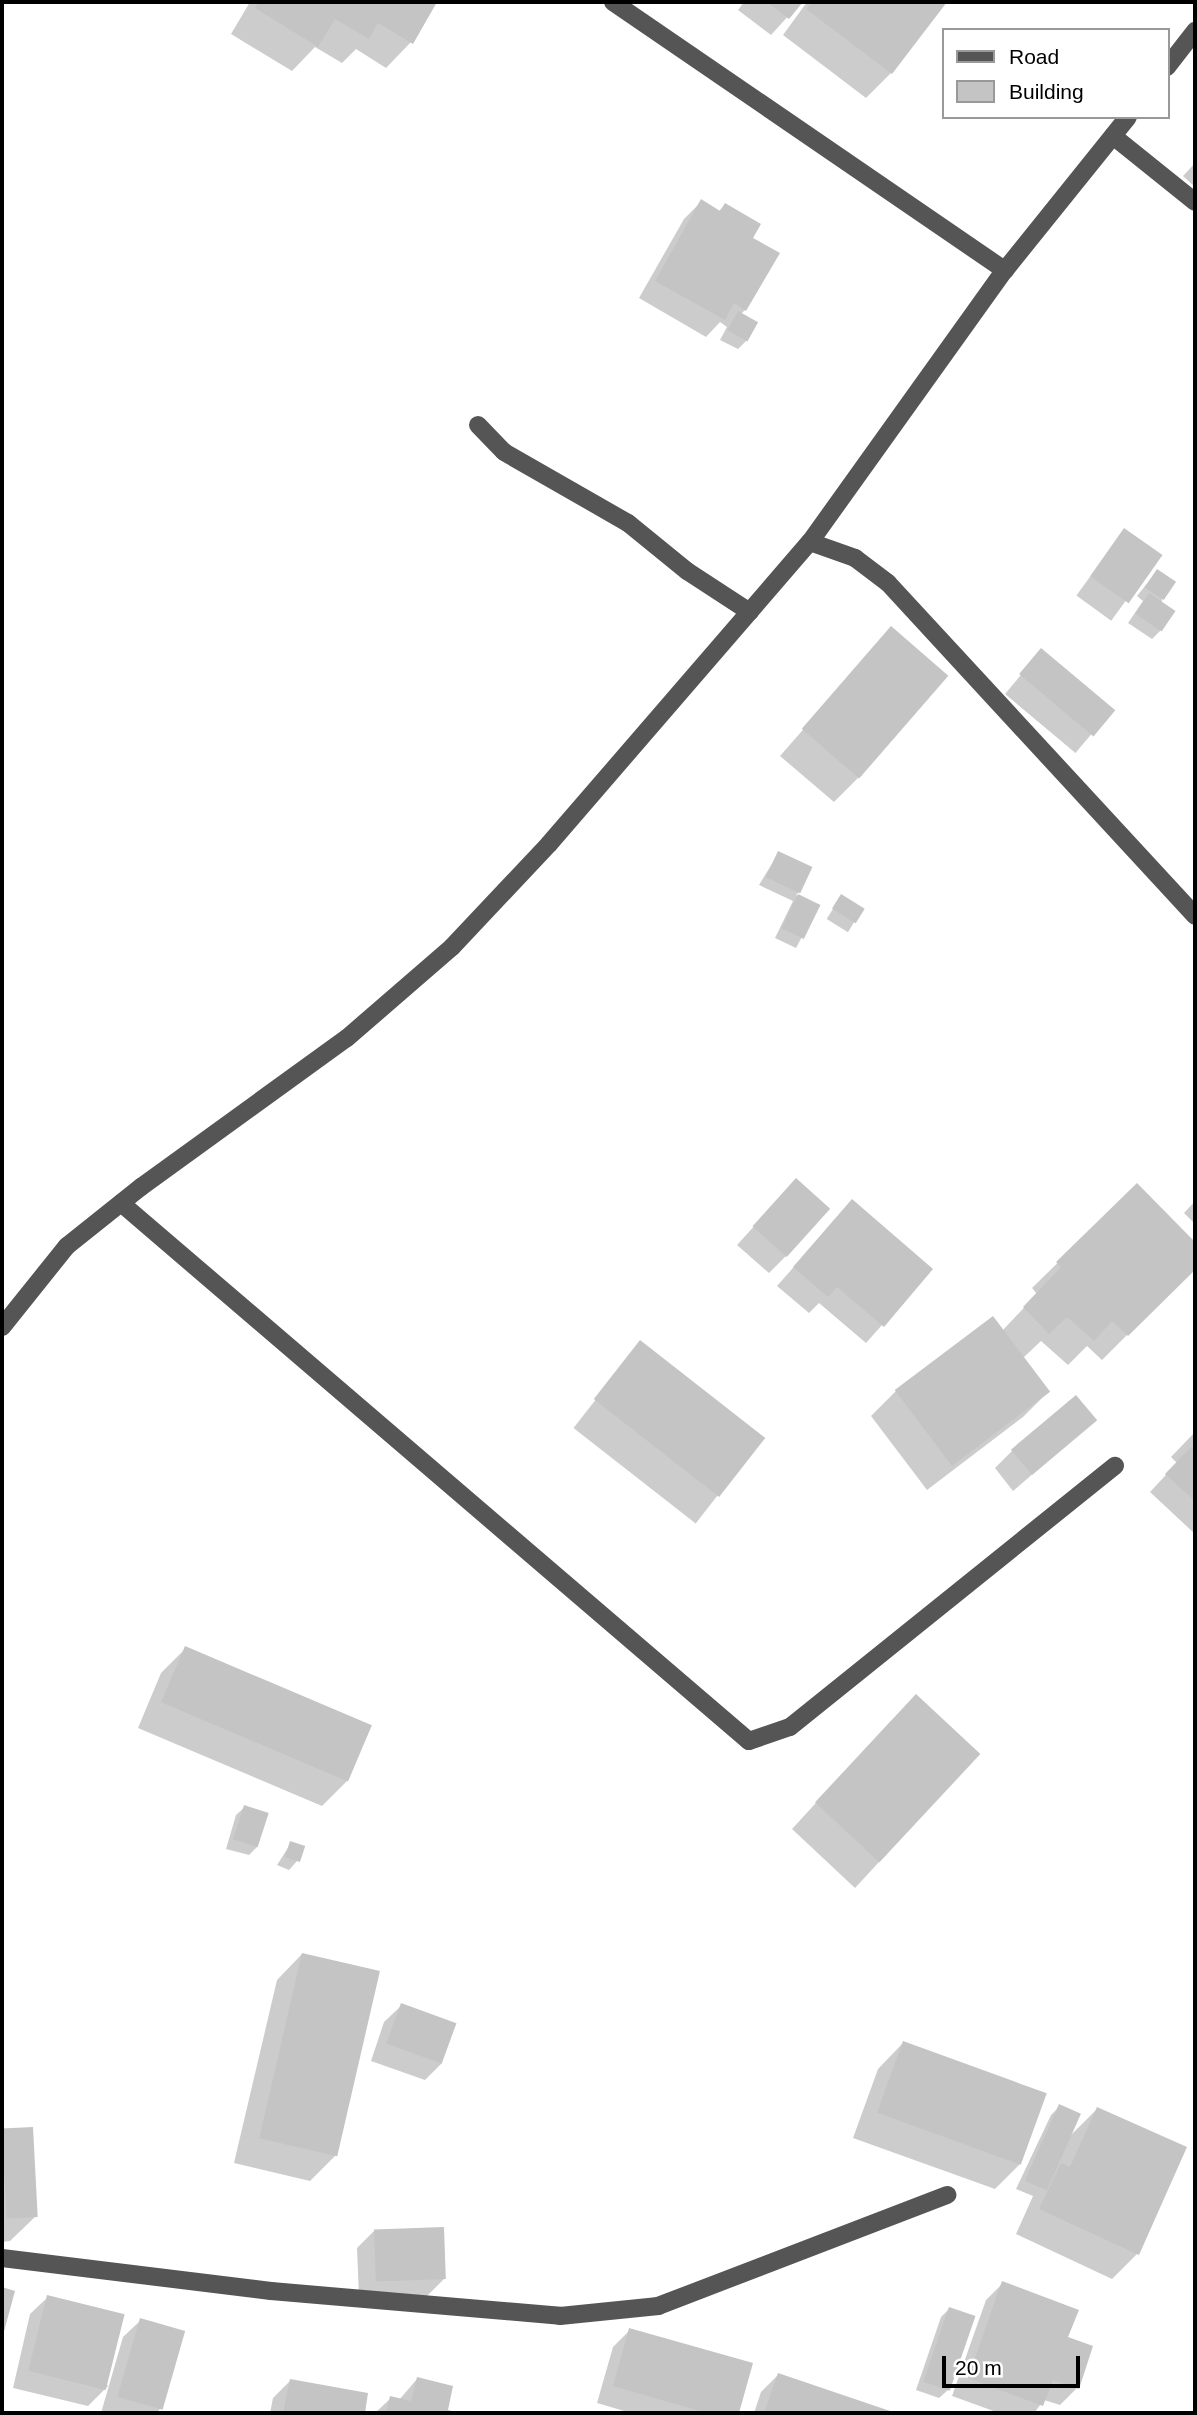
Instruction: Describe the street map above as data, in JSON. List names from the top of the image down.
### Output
{
  "legend": ["Road", "Building"],
  "scale_bar": "20 m"
}
